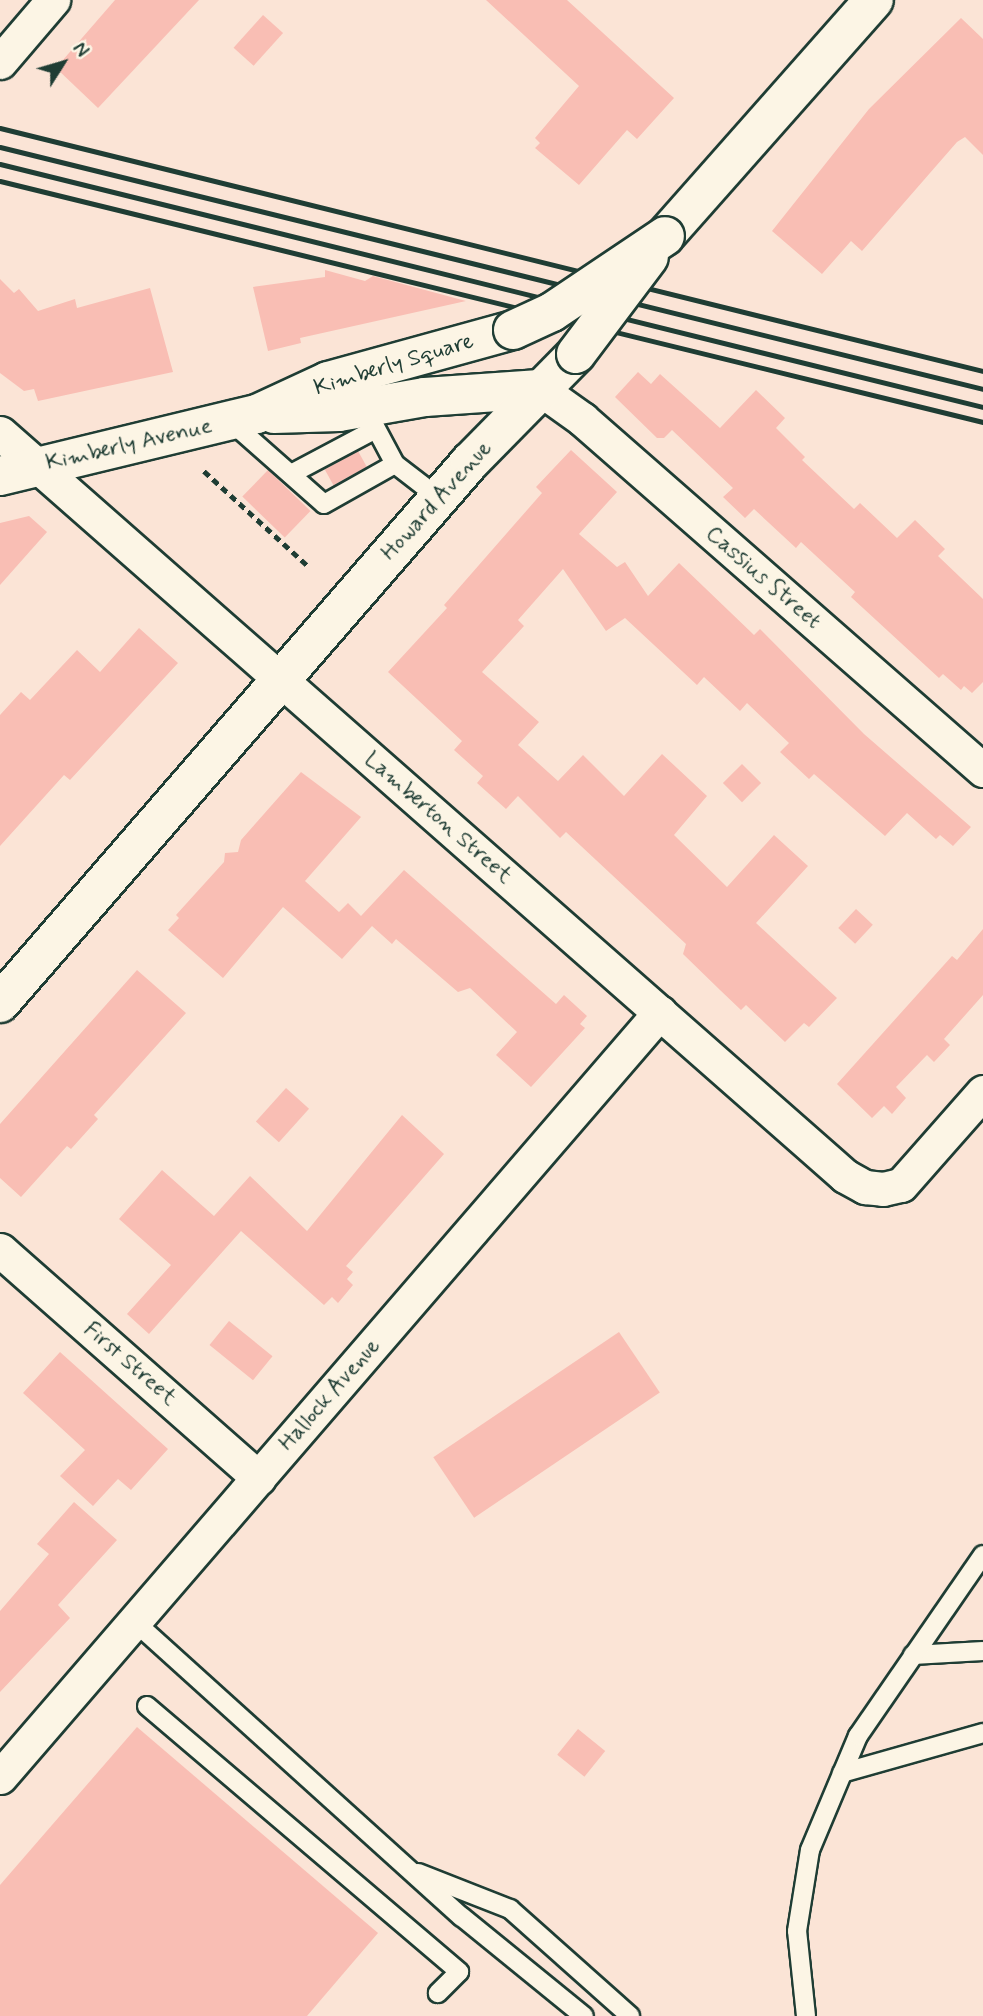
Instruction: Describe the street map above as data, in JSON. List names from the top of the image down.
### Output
{
  "streets": {
    "main road": ["Kimberly Square", "Kimberly Avenue", "Howard Avenue"],
    "street": [
      "Cassius Street",
      "Lamberton Street",
      "First Street",
      "Hallock Avenue"
    ]
  },
  "crossings": [
    ["Kimberly Square", "Kimberly Avenue"],
    ["Kimberly Square", "Howard Avenue"],
    ["Kimberly Square", "Cassius Street"],
    ["Kimberly Avenue", "Lamberton Street"],
    ["Howard Avenue", "Cassius Street"],
    ["Howard Avenue", "Lamberton Street"],
    ["Lamberton Street", "Hallock Avenue"],
    ["First Street", "Hallock Avenue"]
  ],
  "north": "top right"
}
